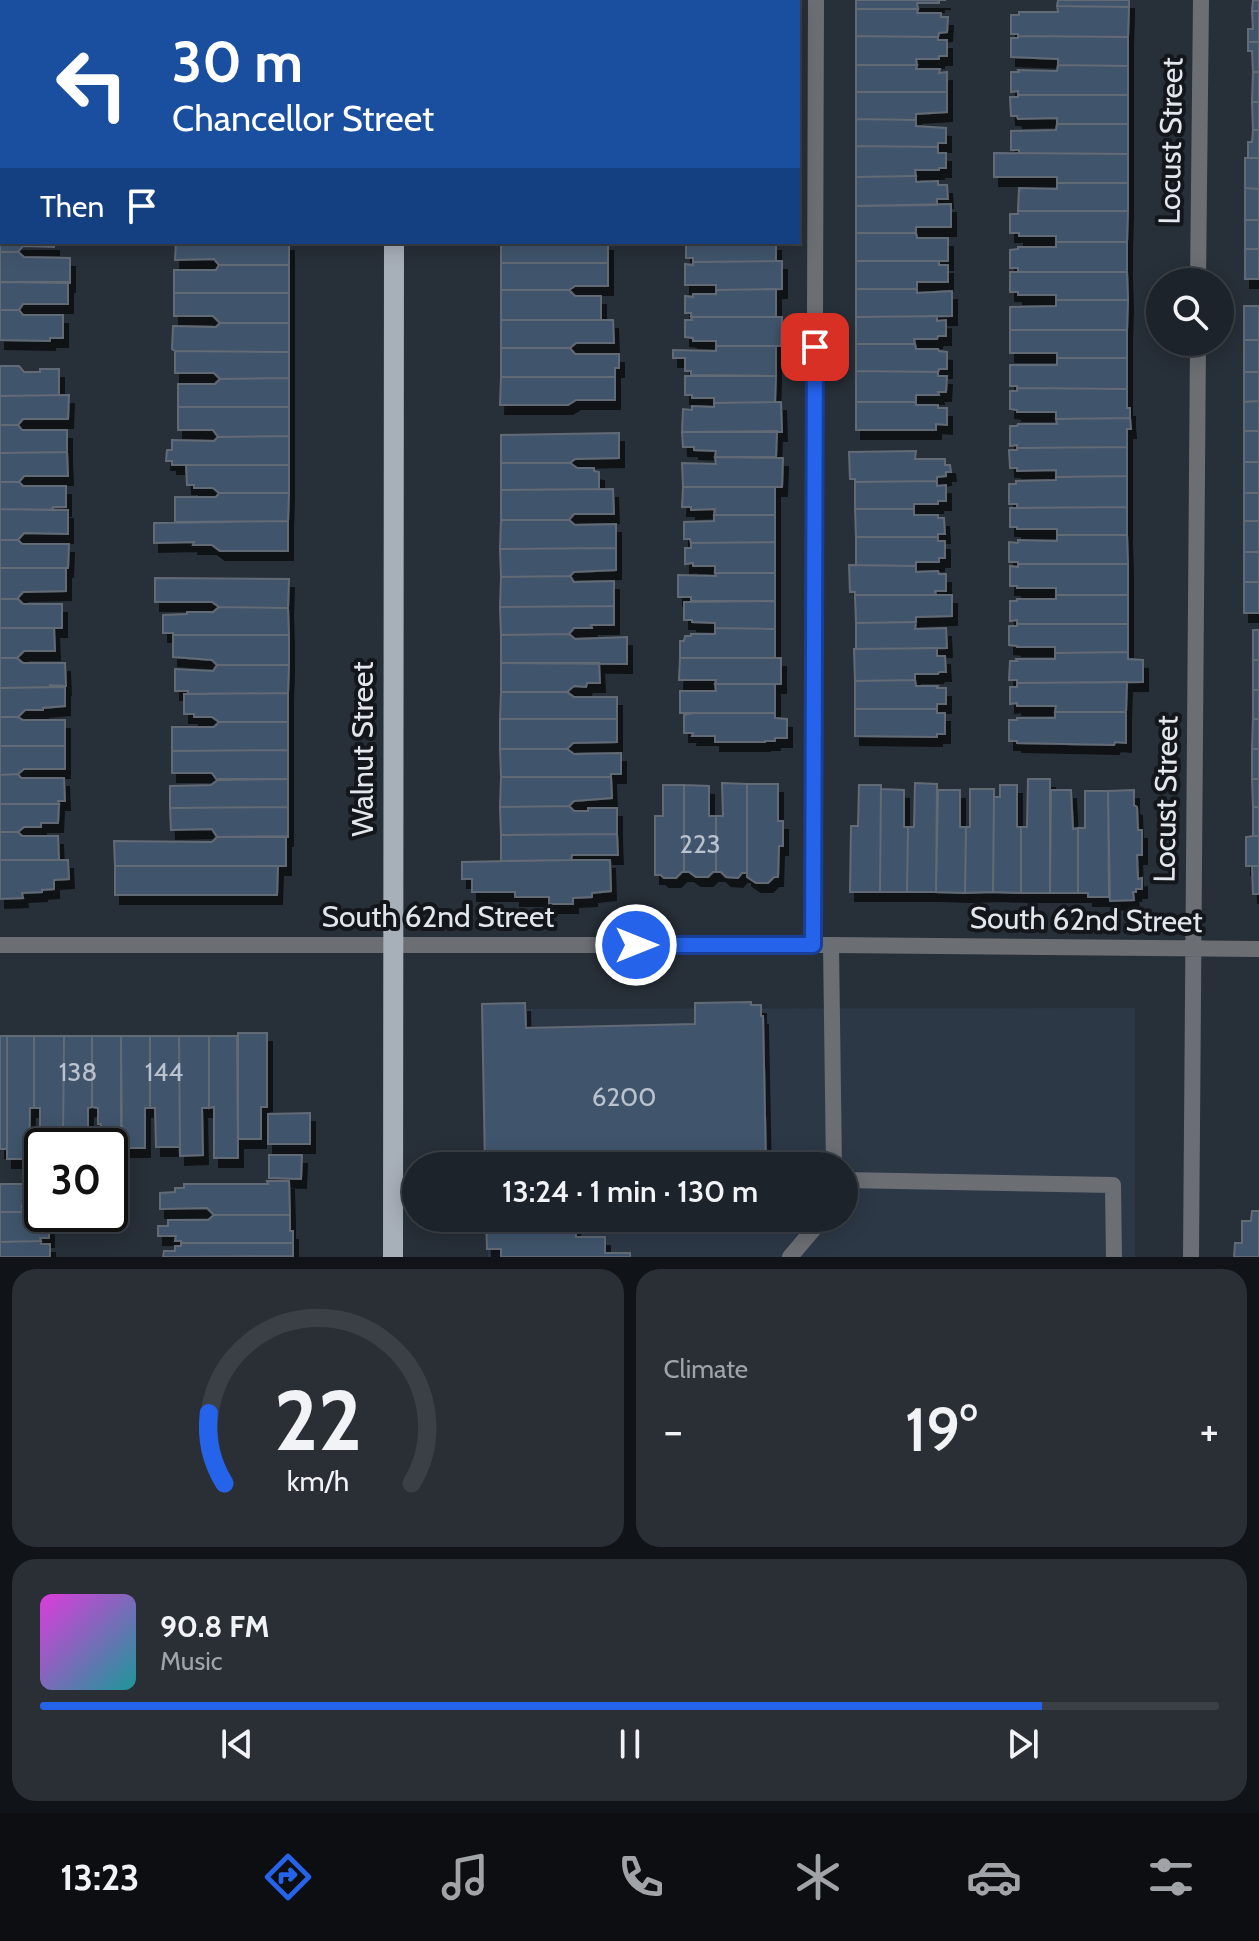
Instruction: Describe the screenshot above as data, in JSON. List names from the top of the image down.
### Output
{
  "streets": {
    "main road": ["Walnut Street"],
    "street": ["Locust Street", "South 62nd Street"]
  },
  "crossings": [
    ["Locust Street", "South 62nd Street"],
    ["Walnut Street", "South 62nd Street"]
  ],
  "house_numbers": [
    "223",
    "138",
    "144",
    "6200"
  ],
  "page": {
    "turn": ["30 m", "Chancellor Street"],
    "then": "Then",
    "limit": "30",
    "trip": "13:24 · 1 min · 130 m",
    "tile": "Climate",
    "heat": ["−", "19°", "+"],
    "song": ["90.8 FM", "Music"],
    "tabs": "13:23",
    "gauge": ["22", "km/h"]
  }
}
